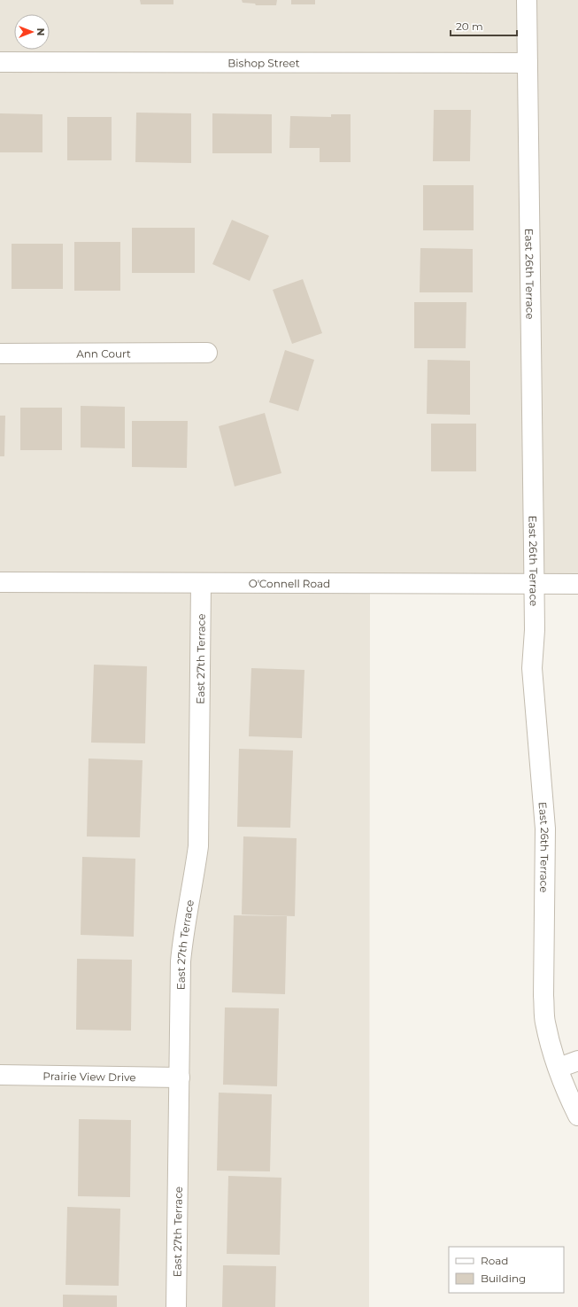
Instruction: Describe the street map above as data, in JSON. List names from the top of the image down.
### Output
{
  "streets": {
    "street": [
      "Bishop Street",
      "East 26th Terrace",
      "Ann Court",
      "O'Connell Road",
      "East 27th Terrace",
      "Prairie View Drive"
    ]
  },
  "crossings": [
    ["Bishop Street", "East 26th Terrace"],
    ["East 26th Terrace", "O'Connell Road"],
    ["O'Connell Road", "East 27th Terrace"],
    ["East 27th Terrace", "Prairie View Drive"]
  ],
  "legend": ["Road", "Building"],
  "scale_bar": "20 m",
  "north": "right"
}
